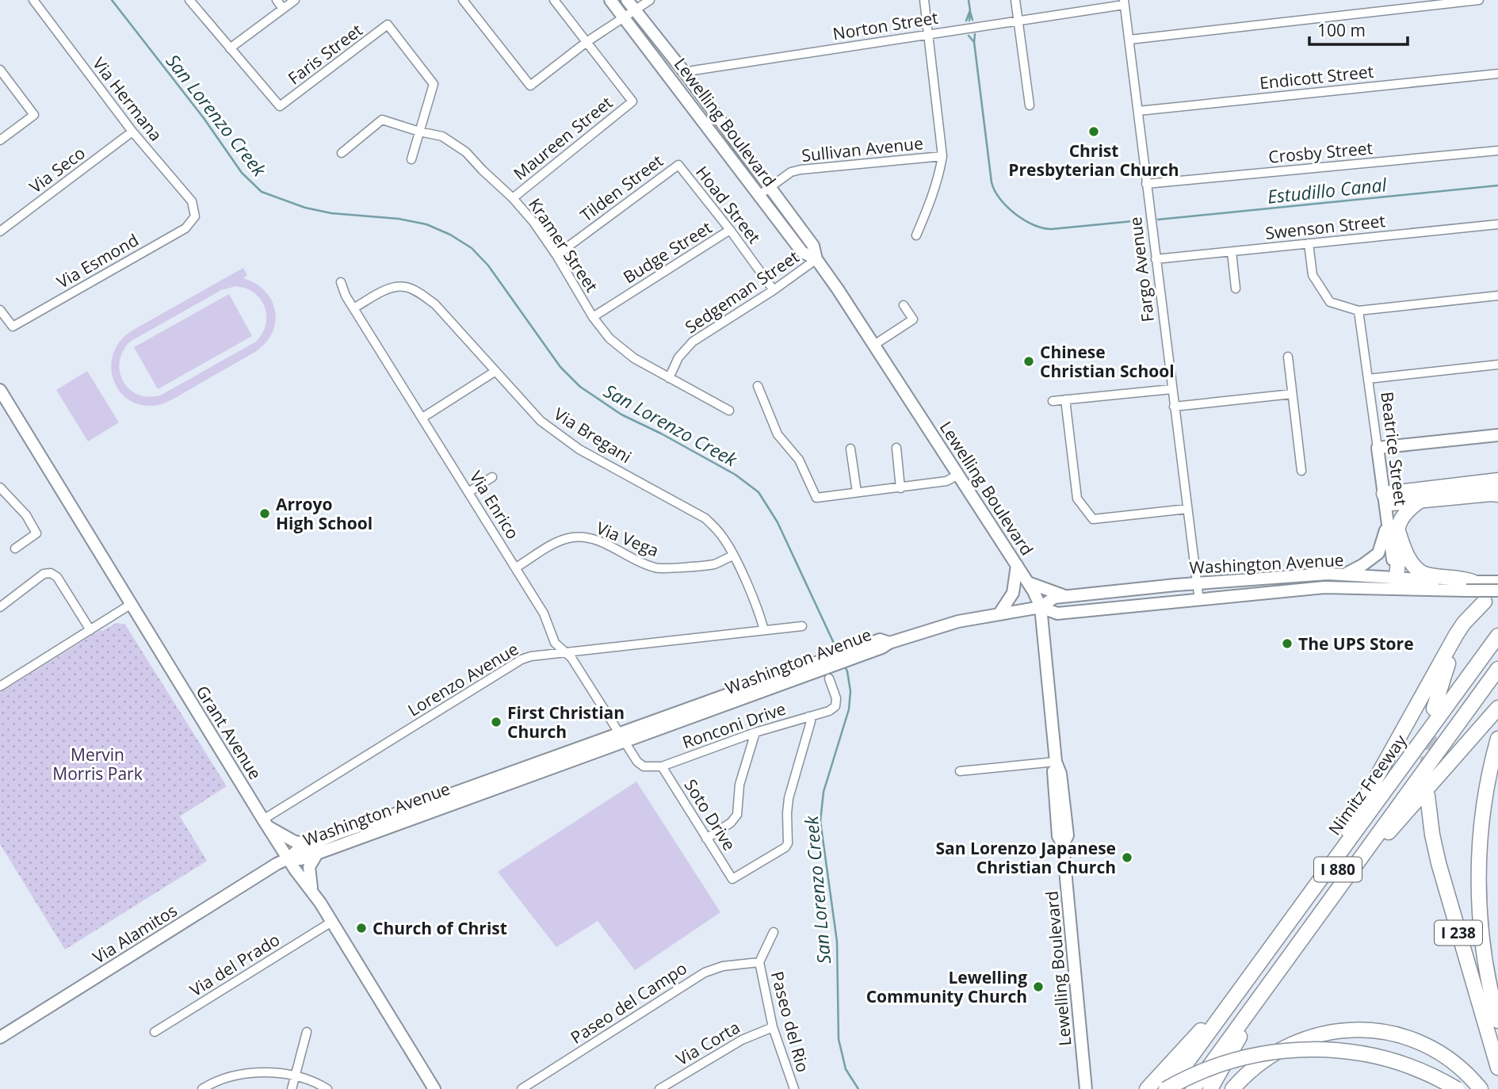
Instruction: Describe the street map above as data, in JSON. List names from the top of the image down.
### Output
{
  "streets": {
    "highway": ["Nimitz Freeway", "I 880", "I 238"],
    "main road": [
      "Lewelling Boulevard",
      "Beatrice Street",
      "Washington Avenue",
      "Grant Avenue",
      "Via Alamitos"
    ],
    "street": [
      "Norton Street",
      "Faris Street",
      "Endicott Street",
      "Via Hermana",
      "Maureen Street",
      "Sullivan Avenue",
      "Crosby Street",
      "Via Seco",
      "Tilden Street",
      "Hoad Street",
      "Swenson Street",
      "Kramer Street",
      "Budge Street",
      "Via Esmond",
      "Fargo Avenue",
      "Sedgeman Street",
      "Via Bregani",
      "Via Enrico",
      "Via Vega",
      "Lorenzo Avenue",
      "Ronconi Drive",
      "Soto Drive",
      "Via del Prado",
      "Paseo del Campo",
      "Paseo del Rio",
      "Via Corta"
    ]
  },
  "crossings": [
    ["Norton Street", "Lewelling Boulevard"],
    ["Norton Street", "Fargo Avenue"],
    ["Faris Street", "Kramer Street"],
    ["Endicott Street", "Fargo Avenue"],
    ["Via Hermana", "Via Seco"],
    ["Via Hermana", "Via Esmond"],
    ["Lewelling Boulevard", "Sullivan Avenue"],
    ["Lewelling Boulevard", "Sedgeman Street"],
    ["Lewelling Boulevard", "Washington Avenue"],
    ["Maureen Street", "Kramer Street"],
    ["Crosby Street", "Fargo Avenue"],
    ["Tilden Street", "Hoad Street"],
    ["Tilden Street", "Kramer Street"],
    ["Hoad Street", "Budge Street"],
    ["Hoad Street", "Sedgeman Street"],
    ["Swenson Street", "Fargo Avenue"],
    ["Kramer Street", "Budge Street"],
    ["Kramer Street", "Sedgeman Street"],
    ["Fargo Avenue", "Washington Avenue"],
    ["Via Bregani", "Via Enrico"],
    ["Via Bregani", "Via Vega"],
    ["Via Bregani", "Lorenzo Avenue"],
    ["Via Enrico", "Via Vega"],
    ["Via Enrico", "Washington Avenue"],
    ["Via Enrico", "Lorenzo Avenue"],
    ["Washington Avenue", "Grant Avenue"],
    ["Washington Avenue", "Via Alamitos"],
    ["Lorenzo Avenue", "Grant Avenue"],
    ["Ronconi Drive", "Soto Drive"],
    ["Grant Avenue", "Via Alamitos"],
    ["Grant Avenue", "Via del Prado"],
    ["Paseo del Campo", "Paseo del Rio"],
    ["Paseo del Rio", "Via Corta"]
  ],
  "water": ["San Lorenzo Creek", "Estudillo Canal"],
  "parks": ["Mervin Morris Park"],
  "places": [
    "Christ Presbyterian Church",
    "Chinese Christian School",
    "Arroyo High School",
    "The UPS Store",
    "First Christian Church",
    "San Lorenzo Japanese Christian Church",
    "Church of Christ",
    "Lewelling Community Church"
  ],
  "scale_bar": "100 m"
}
